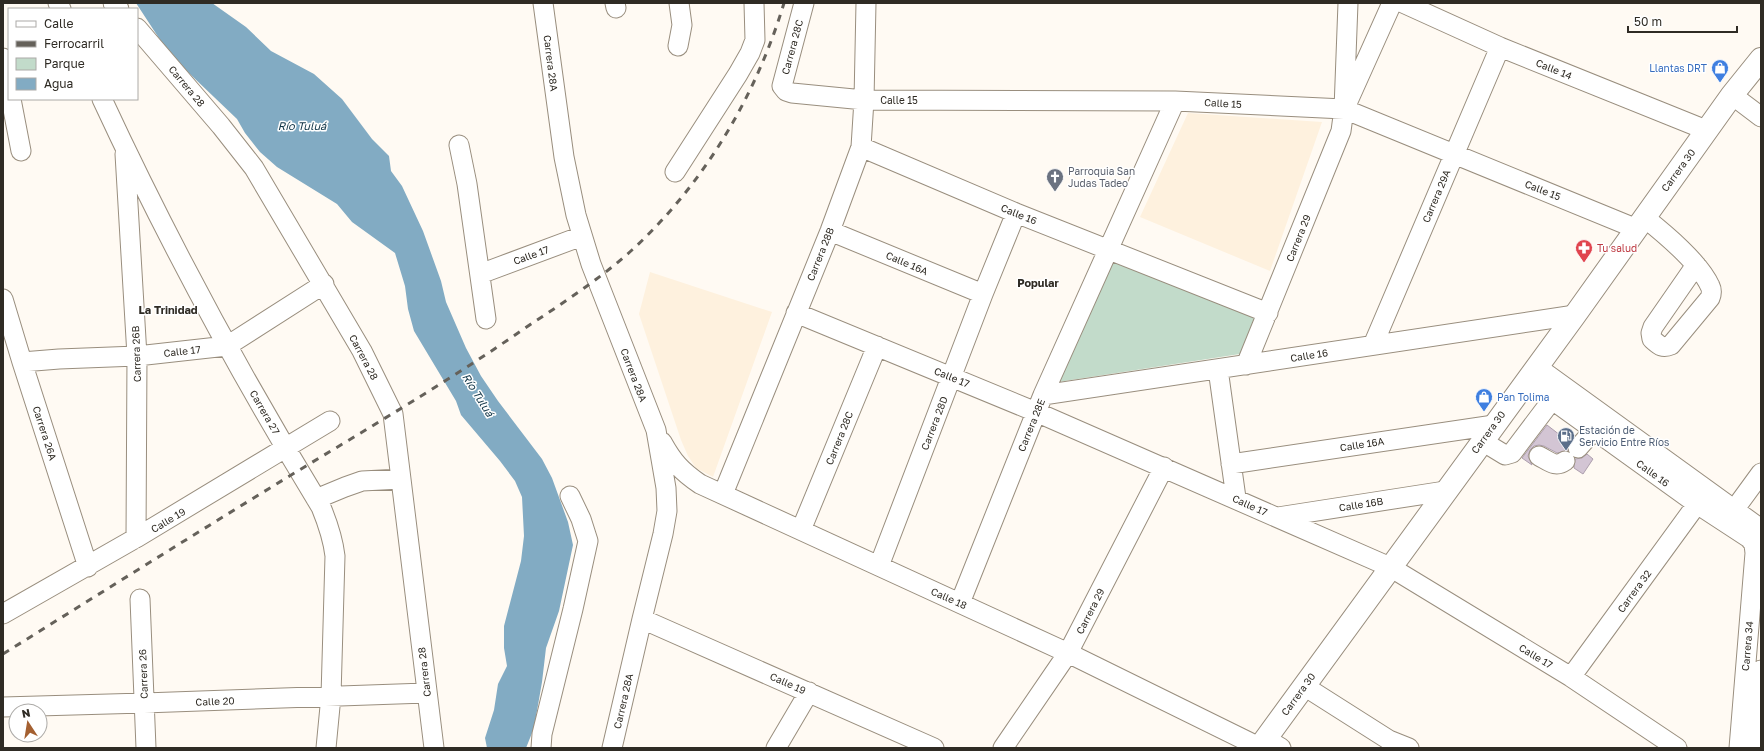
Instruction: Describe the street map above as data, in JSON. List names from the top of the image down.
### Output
{
  "streets": {
    "main road": ["Carrera 30"],
    "street": [
      "Carrera 28C",
      "Carrera 28A",
      "Calle 14",
      "Carrera 28",
      "Calle 15",
      "Carrera 29A",
      "Calle 16",
      "Carrera 29",
      "Carrera 28B",
      "Calle 17",
      "Calle 16A",
      "Carrera 26B",
      "Carrera 27",
      "Carrera 28D",
      "Carrera 28E",
      "Carrera 26A",
      "Calle 16B",
      "Calle 19",
      "Carrera 32",
      "Calle 18",
      "Carrera 34",
      "Carrera 26",
      "Calle 20"
    ]
  },
  "crossings": [
    ["Carrera 28C", "Calle 15"],
    ["Carrera 28C", "Calle 17"],
    ["Carrera 28C", "Calle 18"],
    ["Carrera 28A", "Calle 17"],
    ["Carrera 28A", "Calle 19"],
    ["Carrera 28A", "Calle 18"],
    ["Calle 14", "Carrera 30"],
    ["Calle 14", "Carrera 29A"],
    ["Carrera 28", "Calle 17"],
    ["Carrera 28", "Calle 20"],
    ["Calle 15", "Carrera 30"],
    ["Calle 15", "Carrera 29A"],
    ["Calle 15", "Carrera 29"],
    ["Calle 15", "Carrera 28B"],
    ["Calle 15", "Carrera 28E"],
    ["Carrera 30", "Calle 16"],
    ["Carrera 30", "Calle 17"],
    ["Carrera 30", "Calle 16A"],
    ["Carrera 30", "Calle 16B"],
    ["Carrera 30", "Calle 18"],
    ["Carrera 29A", "Calle 16"],
    ["Calle 16", "Carrera 29"],
    ["Calle 16", "Carrera 28B"],
    ["Calle 16", "Calle 17"],
    ["Calle 16", "Carrera 28D"],
    ["Calle 16", "Carrera 28E"],
    ["Calle 16", "Carrera 32"],
    ["Calle 16", "Carrera 34"],
    ["Carrera 29", "Calle 17"],
    ["Carrera 29", "Calle 18"],
    ["Carrera 28B", "Calle 17"],
    ["Carrera 28B", "Calle 16A"],
    ["Carrera 28B", "Calle 18"],
    ["Calle 17", "Carrera 26B"],
    ["Calle 17", "Carrera 27"],
    ["Calle 17", "Carrera 28D"],
    ["Calle 17", "Carrera 28E"],
    ["Calle 17", "Carrera 26A"],
    ["Calle 17", "Calle 16B"],
    ["Calle 17", "Carrera 32"],
    ["Calle 16A", "Carrera 28D"],
    ["Carrera 26B", "Carrera 27"],
    ["Carrera 26B", "Calle 19"],
    ["Carrera 27", "Calle 19"],
    ["Carrera 27", "Calle 20"],
    ["Carrera 28D", "Calle 18"],
    ["Carrera 28E", "Calle 18"],
    ["Carrera 26A", "Calle 19"],
    ["Carrera 26", "Calle 20"]
  ],
  "districts": ["Popular", "La Trinidad"],
  "water": ["Río Tuluá"],
  "places": {
    "shop": ["Llantas DRT", "Pan Tolima"],
    "church": ["Parroquia San Judas Tadeo"],
    "pharmacy": ["Tu salud"],
    "fuel station": ["Estación de Servicio Entre Ríos"]
  },
  "legend": [
    "Calle",
    "Ferrocarril",
    "Parque",
    "Agua"
  ],
  "scale_bar": "50 m",
  "north": "top"
}
